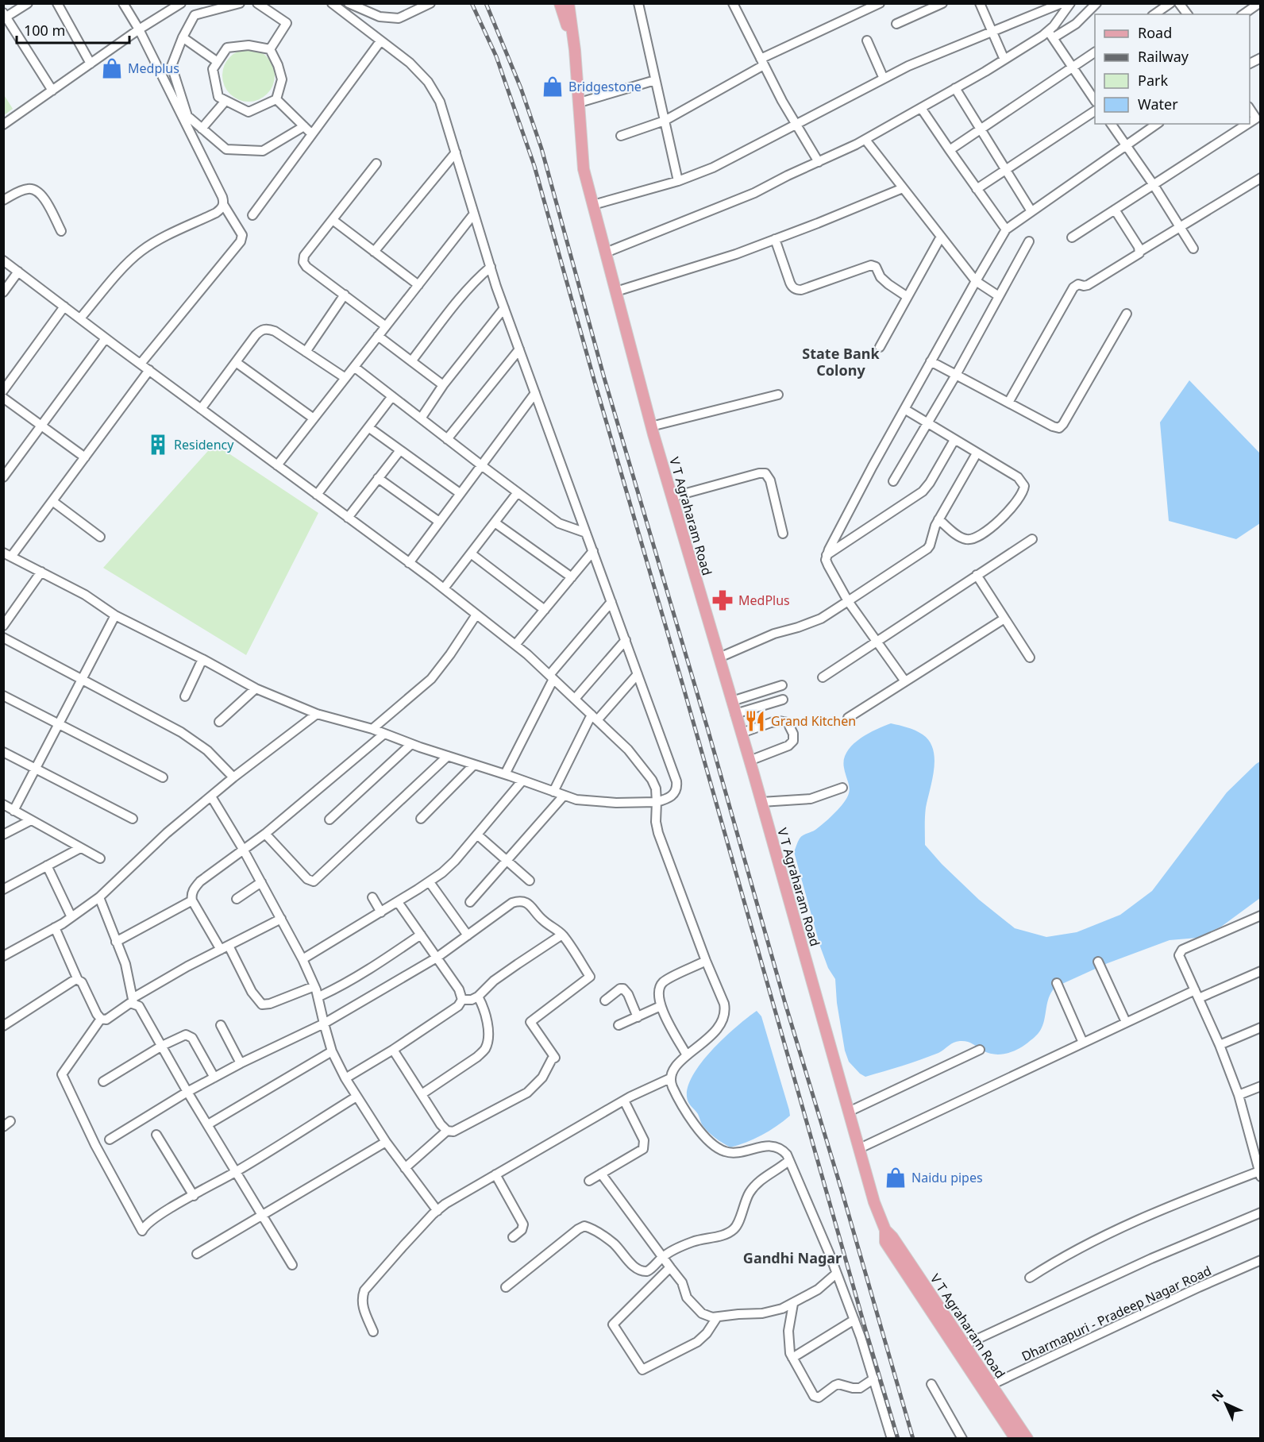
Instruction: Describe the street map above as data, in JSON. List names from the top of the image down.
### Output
{
  "streets": {
    "main road": ["V T Agraharam Road"],
    "street": ["Dharmapuri - Pradeep Nagar Road"]
  },
  "crossings": [
    ["V T Agraharam Road", "Dharmapuri - Pradeep Nagar Road"]
  ],
  "districts": ["State Bank Colony", "Gandhi Nagar"],
  "places": {
    "shop": ["Medplus", "Bridgestone", "Naidu pipes"],
    "building": ["Residency"],
    "pharmacy": ["MedPlus"],
    "restaurant": ["Grand Kitchen"]
  },
  "legend": [
    "Road",
    "Railway",
    "Park",
    "Water"
  ],
  "scale_bar": "100 m",
  "north": "top left"
}
